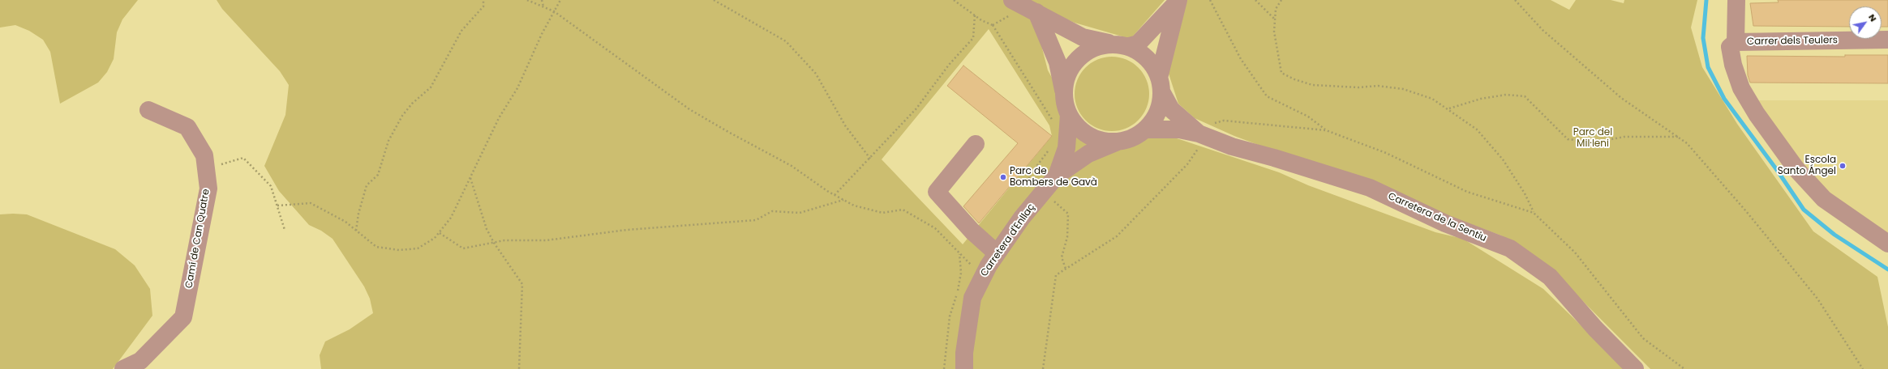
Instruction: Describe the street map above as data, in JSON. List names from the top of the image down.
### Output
{
  "streets": {
    "street": [
      "Carrer dels Teulers",
      "Carretera de la Sentiu",
      "Camí de Can Quatre",
      "Carretera d'Enllaç"
    ]
  },
  "crossings": [
    ["Carretera de la Sentiu", "Carretera d'Enllaç"]
  ],
  "parks": ["Parc del Mil·leni"],
  "places": ["Escola Santo Ángel", "Parc de Bombers de Gavà"],
  "north": "top right"
}
